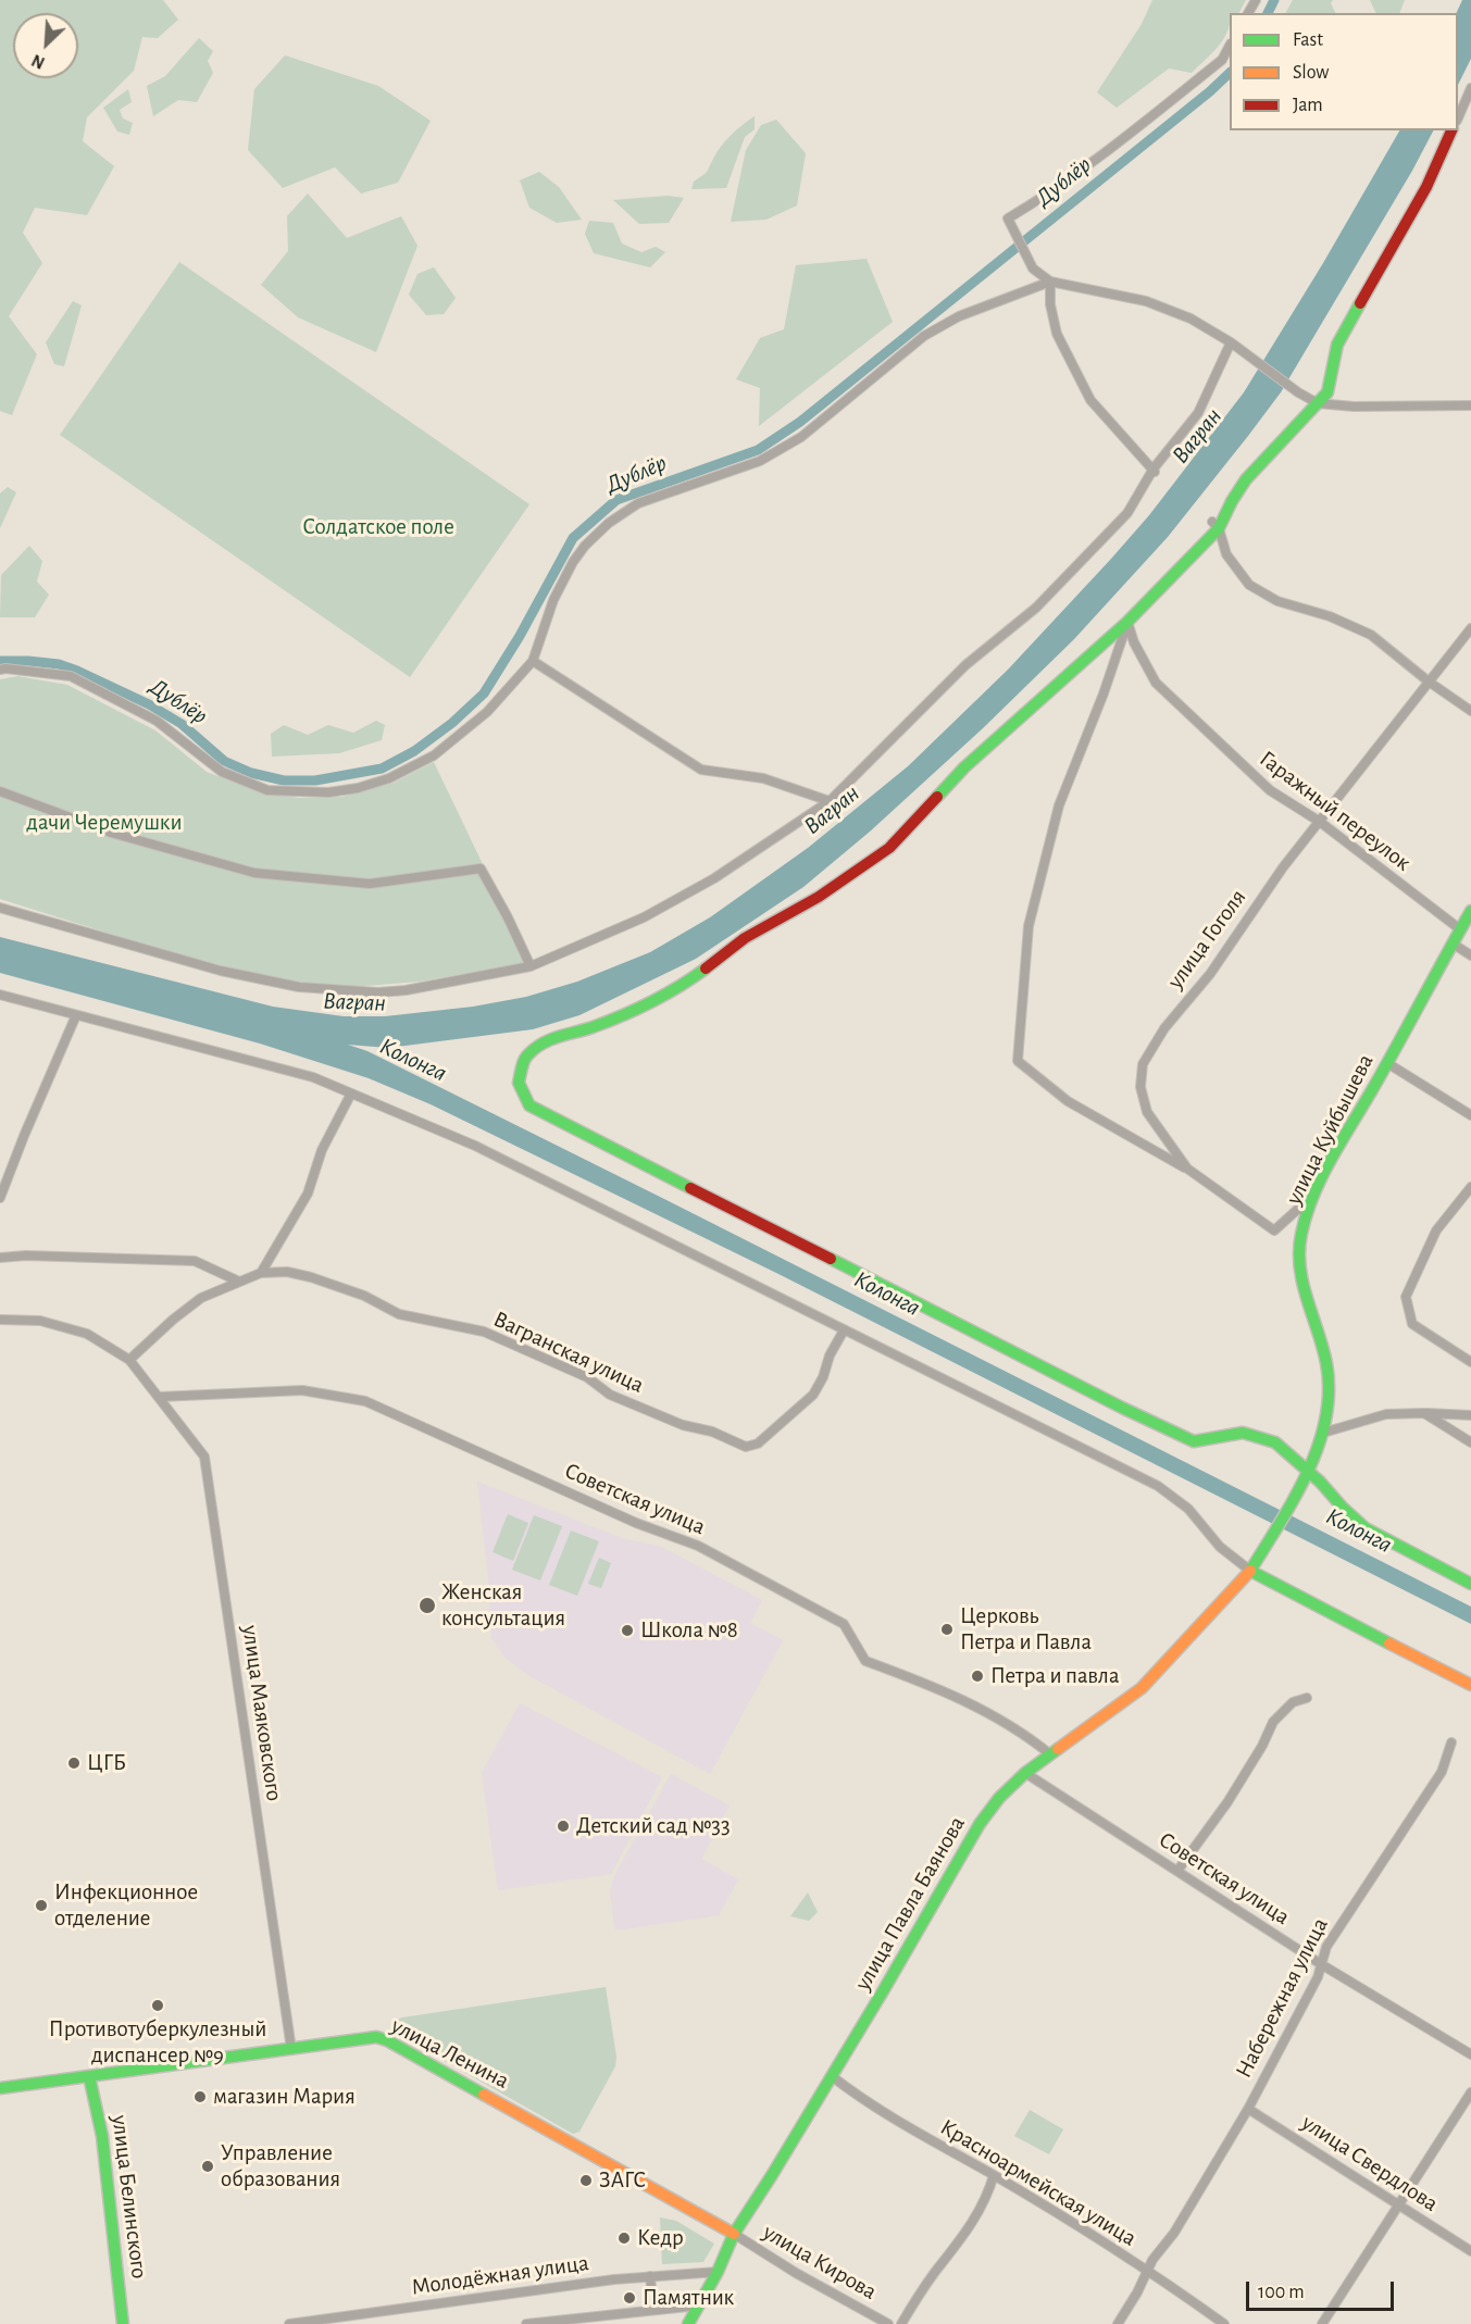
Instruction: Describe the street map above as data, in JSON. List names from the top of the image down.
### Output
{
  "streets": {
    "main road": [
      "улица Куйбышева",
      "улица Павла Баянова",
      "улица Ленина",
      "улица Белинского"
    ],
    "street": [
      "Гаражный переулок",
      "улица Гоголя",
      "Вагранская улица",
      "Советская улица",
      "улица Маяковского",
      "Набережная улица",
      "улица Свердлова",
      "Красноармейская улица",
      "улица Кирова",
      "Молодёжная улица"
    ]
  },
  "crossings": [
    ["Гаражный переулок", "улица Гоголя"],
    ["Гаражный переулок", "улица Куйбышева"],
    ["улица Гоголя", "улица Куйбышева"],
    ["улица Куйбышева", "улица Павла Баянова"],
    ["Советская улица", "улица Маяковского"],
    ["Советская улица", "улица Павла Баянова"],
    ["Советская улица", "Набережная улица"],
    ["улица Маяковского", "улица Ленина"],
    ["улица Павла Баянова", "улица Ленина"],
    ["улица Павла Баянова", "Красноармейская улица"],
    ["улица Павла Баянова", "улица Кирова"],
    ["улица Павла Баянова", "Молодёжная улица"],
    ["Набережная улица", "улица Свердлова"],
    ["Набережная улица", "Красноармейская улица"],
    ["улица Ленина", "улица Белинского"],
    ["улица Ленина", "улица Кирова"]
  ],
  "water": ["Дублёр", "Вагран", "Колонга"],
  "parks": ["Солдатское поле", "дачи Черемушки"],
  "places": [
    "Женская консультация",
    "Церковь Петра и Павла",
    "Школа №8",
    "Петра и павла",
    "ЦГБ",
    "Детский сад №33",
    "Инфекционное отделение",
    "Противотуберкулезный диспансер №9",
    "магазин Мария",
    "Управление образования",
    "ЗАГС",
    "Кедр",
    "Памятник"
  ],
  "legend": ["Fast", "Slow", "Jam"],
  "scale_bar": "100 m",
  "north": "bottom left"
}
